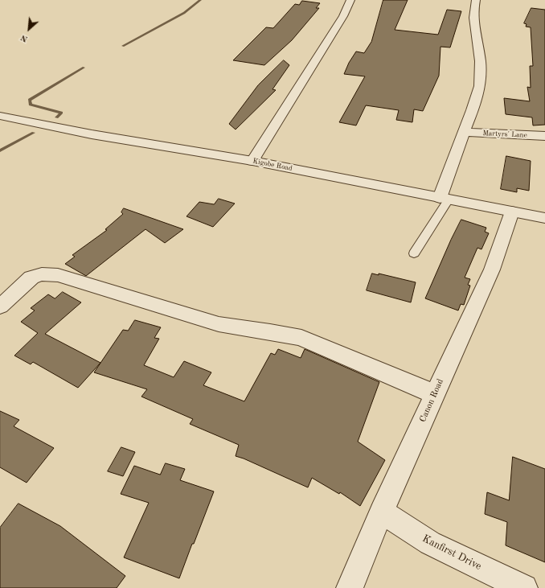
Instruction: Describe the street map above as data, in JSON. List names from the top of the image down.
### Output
{
  "streets": {
    "street": [
      "Martyrs' Lane",
      "Kigobe Road",
      "Canon Road",
      "Kanfirst Drive"
    ]
  },
  "crossings": [
    ["Kigobe Road", "Canon Road"],
    ["Canon Road", "Kanfirst Drive"]
  ],
  "north": "bottom left"
}
